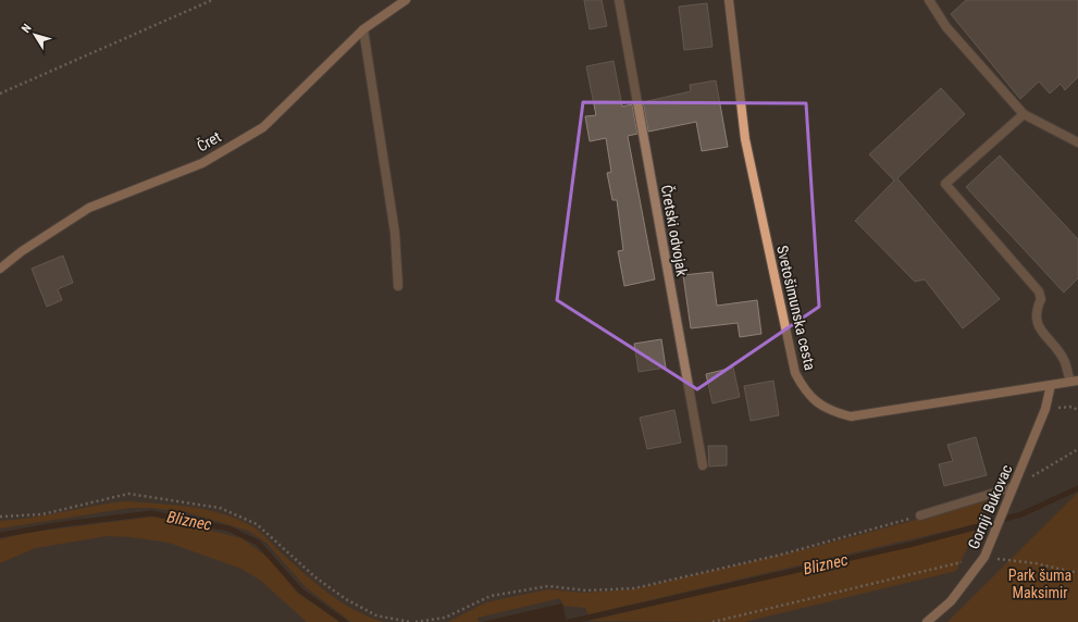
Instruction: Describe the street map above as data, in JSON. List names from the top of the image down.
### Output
{
  "streets": {
    "street": [
      "Čret",
      "Čretski odvojak",
      "Svetošimunska cesta",
      "Gornji Bukovac"
    ]
  },
  "crossings": [
    ["Svetošimunska cesta", "Gornji Bukovac"]
  ],
  "water": ["Bliznec"],
  "parks": ["Park šuma Maksimir"],
  "north": "top left"
}
